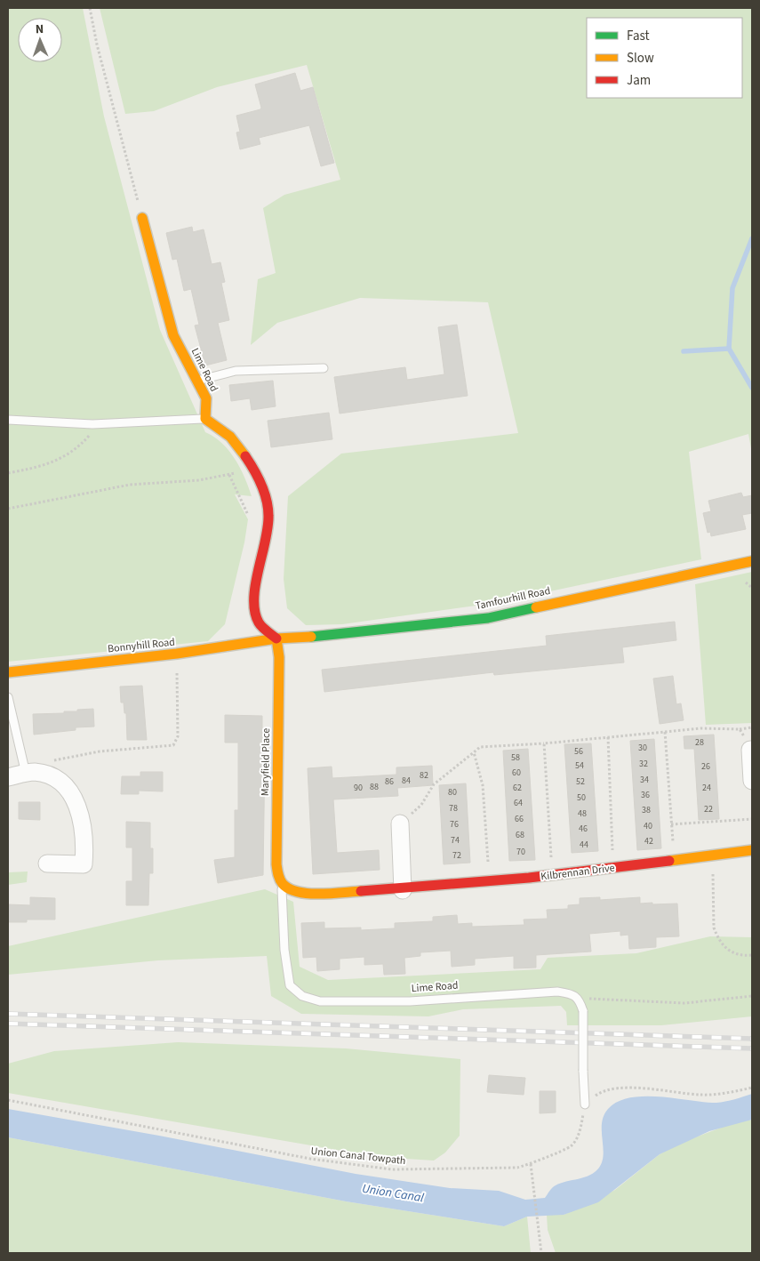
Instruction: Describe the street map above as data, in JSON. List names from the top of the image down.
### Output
{
  "streets": {
    "street": [
      "Lime Road",
      "Tamfourhill Road",
      "Bonnyhill Road",
      "Maryfield Place",
      "Kilbrennan Drive"
    ],
    "path": ["Union Canal Towpath"]
  },
  "crossings": [
    ["Lime Road", "Maryfield Place"],
    ["Lime Road", "Kilbrennan Drive"],
    ["Tamfourhill Road", "Bonnyhill Road"],
    ["Tamfourhill Road", "Maryfield Place"],
    ["Bonnyhill Road", "Maryfield Place"],
    ["Maryfield Place", "Kilbrennan Drive"]
  ],
  "water": ["Union Canal"],
  "house_numbers": [
    "28",
    "30",
    "56",
    "58",
    "32",
    "54",
    "26",
    "60",
    "82",
    "34",
    "84",
    "86",
    "52",
    "88",
    "90",
    "62",
    "24",
    "80",
    "36",
    "50",
    "64",
    "78",
    "22",
    "38",
    "48",
    "66",
    "76",
    "40",
    "46",
    "68",
    "74",
    "42",
    "44",
    "70",
    "72"
  ],
  "legend": ["Fast", "Slow", "Jam"],
  "north": "top"
}
